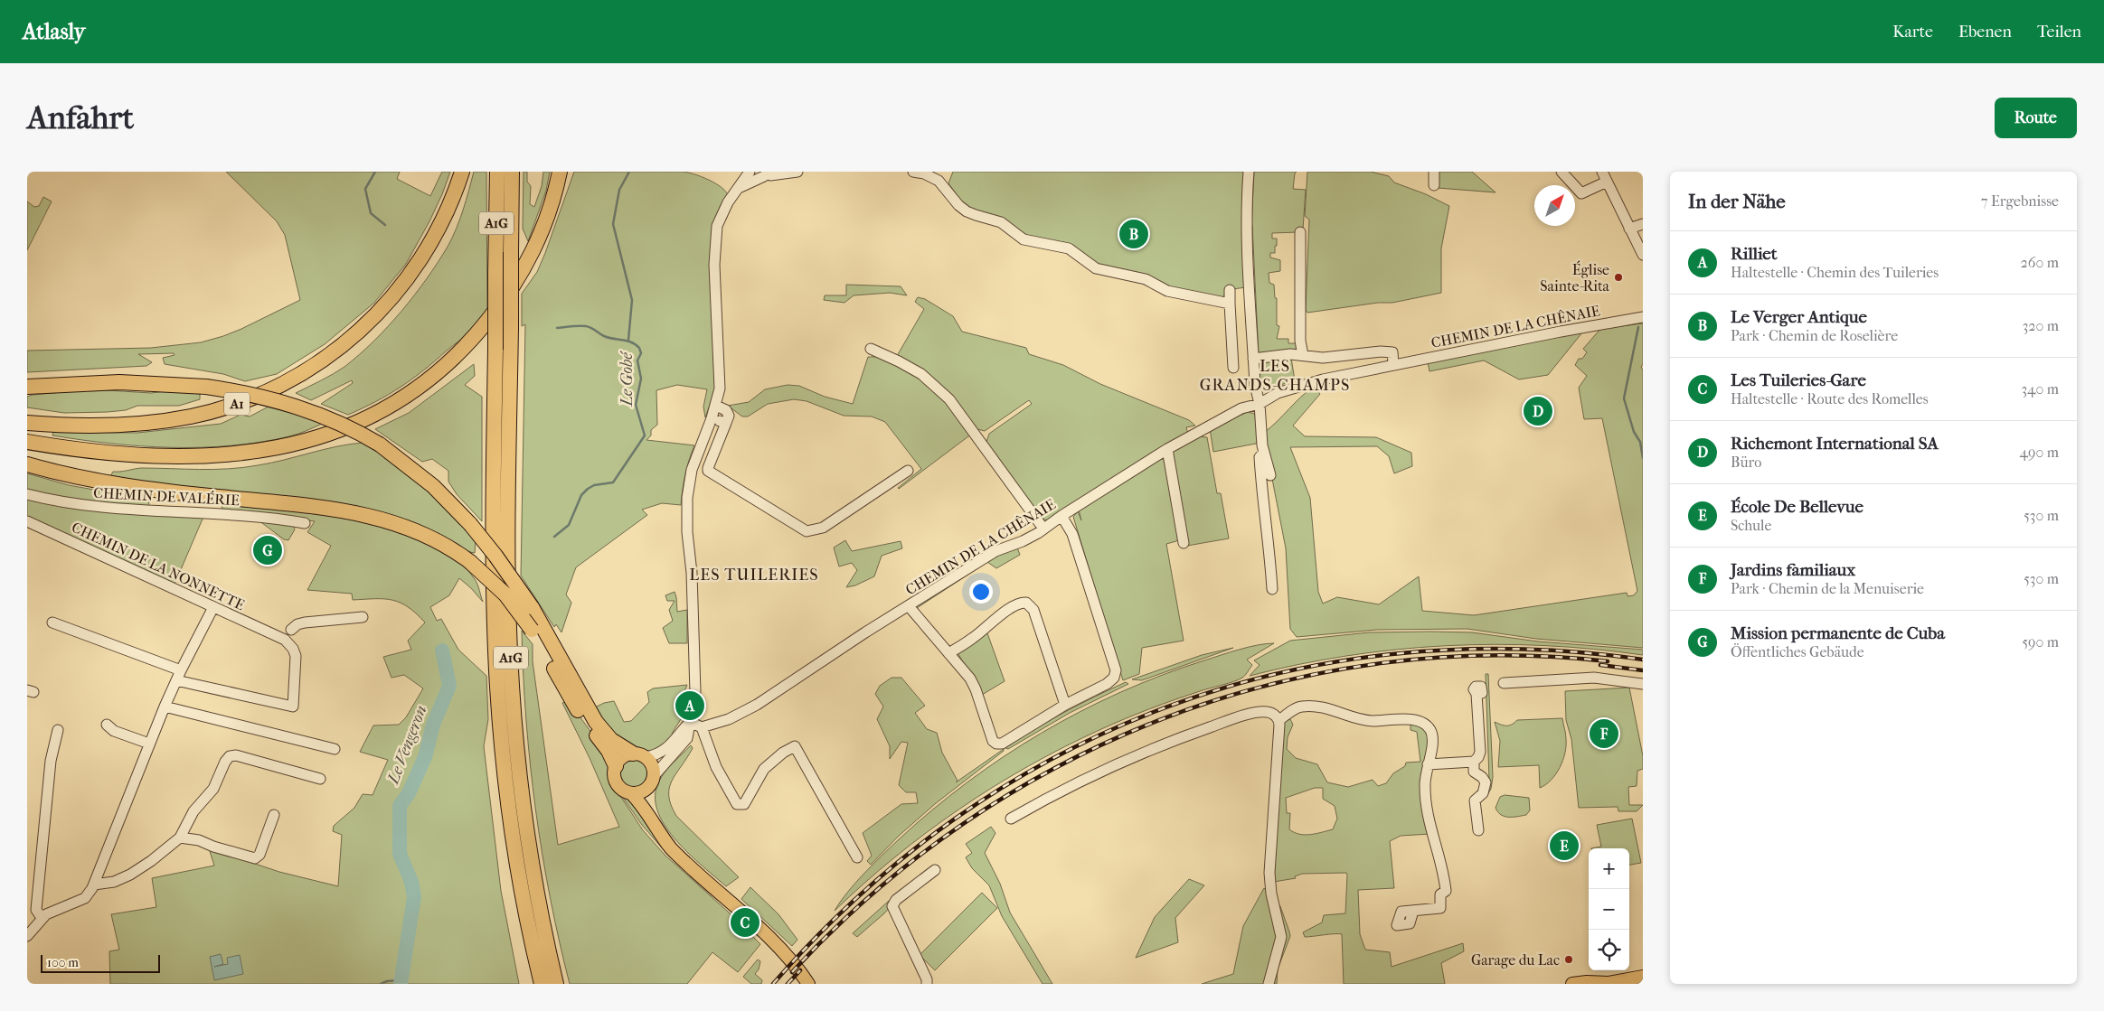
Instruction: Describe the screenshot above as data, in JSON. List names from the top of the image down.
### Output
{
  "streets": {
    "highway": ["A1G", "A1"],
    "street": ["CHEMIN DE LA CHÊNAIE", "CHEMIN DE VALÉRIE", "CHEMIN DE LA NONNETTE"]
  },
  "districts": ["LES GRANDS-CHAMPS", "LES TUILERIES"],
  "water": ["Le Gobé", "Le Vengeron"],
  "places": ["Église Sainte-Rita", "Garage du Lac"],
  "scale_bar": "100 m",
  "north": "top right",
  "page": {
    "header": "Atlasly",
    "nav": ["Karte", "Ebenen", "Teilen"],
    "buttons": "Route",
    "title": "Anfahrt",
    "heading": ["In der Nähe", "7 Ergebnisse"],
    "pins": [
      "B",
      "D",
      "G",
      "A",
      "F",
      "E",
      "C"
    ],
    "list": [
      {
        "mark": "A",
        "name": "Rilliet",
        "note": "Haltestelle · Chemin des Tuileries",
        "value": "260 m"
      },
      {
        "mark": "B",
        "name": "Le Verger Antique",
        "note": "Park · Chemin de Roselière",
        "value": "320 m"
      },
      {
        "mark": "C",
        "name": "Les Tuileries-Gare",
        "note": "Haltestelle · Route des Romelles",
        "value": "340 m"
      },
      {
        "mark": "D",
        "name": "Richemont International SA",
        "note": "Büro",
        "value": "490 m"
      },
      {
        "mark": "E",
        "name": "École De Bellevue",
        "note": "Schule",
        "value": "530 m"
      },
      {
        "mark": "F",
        "name": "Jardins familiaux",
        "note": "Park · Chemin de la Menuiserie",
        "value": "530 m"
      },
      {
        "mark": "G",
        "name": "Mission permanente de Cuba",
        "note": "Öffentliches Gebäude",
        "value": "590 m"
      }
    ],
    "map_buttons": ["+", "−"],
    "scale": "100 m"
  }
}
